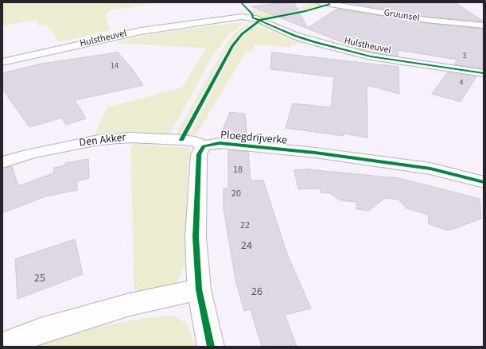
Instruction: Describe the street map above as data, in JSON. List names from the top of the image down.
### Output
{
  "streets": {
    "street": [
      "Gruunsel",
      "Hulstheuvel",
      "Ploegdrijverke",
      "Den Akker"
    ]
  },
  "crossings": [
    ["Ploegdrijverke", "Den Akker"]
  ],
  "house_numbers": [
    "3",
    "14",
    "4",
    "18",
    "20",
    "22",
    "24",
    "25",
    "26"
  ]
}
